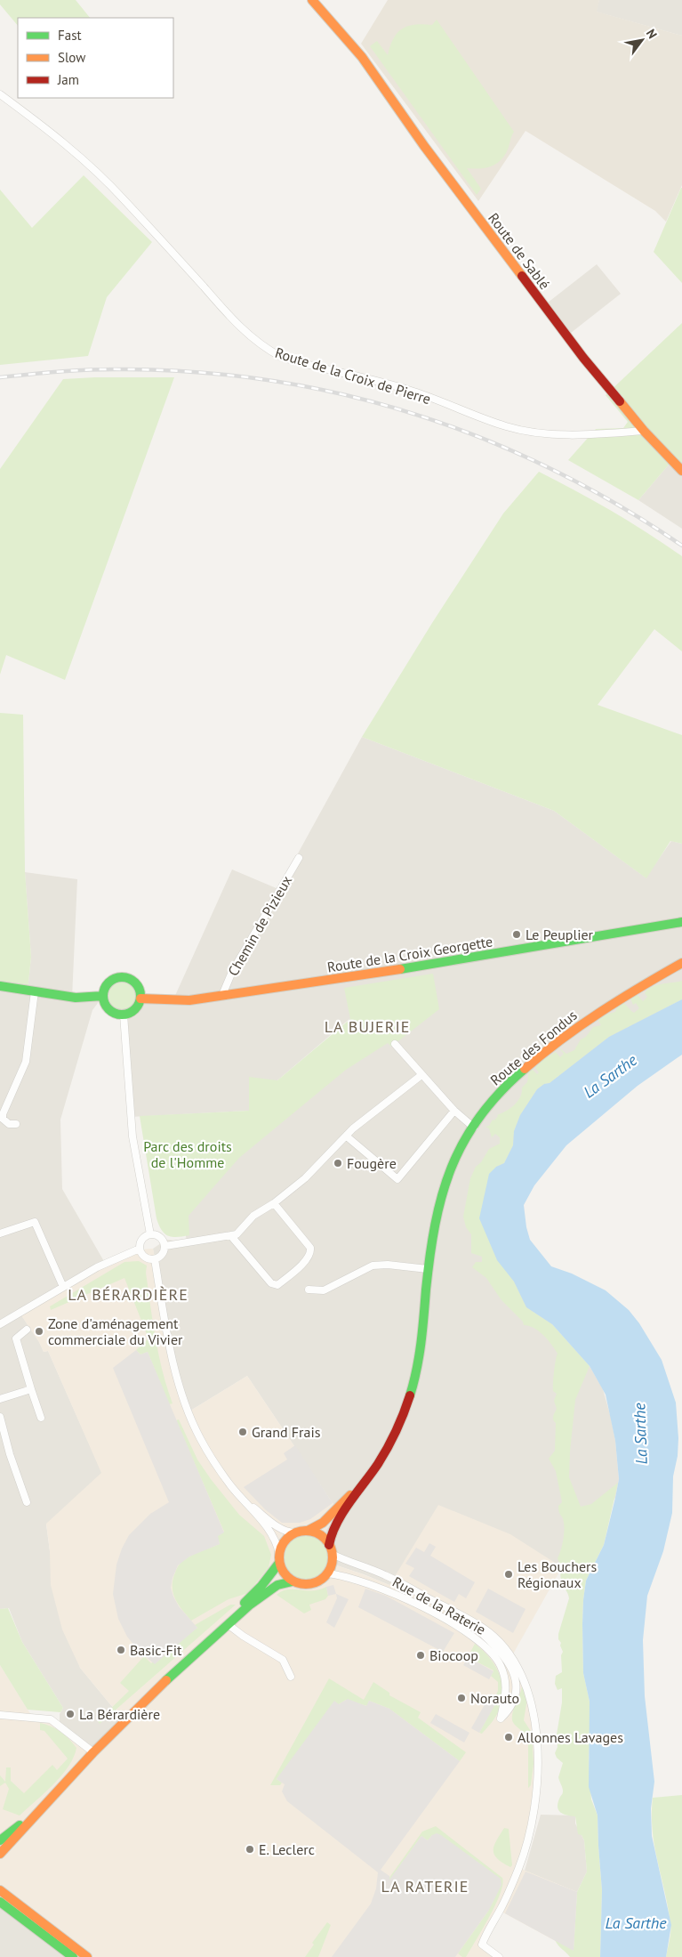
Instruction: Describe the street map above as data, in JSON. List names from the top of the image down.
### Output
{
  "streets": {
    "street": [
      "Route de Sablé",
      "Route de la Croix de Pierre",
      "Chemin de Pizieux",
      "Route de la Croix Georgette",
      "Route des Fondus",
      "Rue de la Raterie"
    ]
  },
  "crossings": [
    ["Route de Sablé", "Route de la Croix de Pierre"],
    ["Chemin de Pizieux", "Route de la Croix Georgette"],
    ["Route des Fondus", "Rue de la Raterie"]
  ],
  "districts": ["LA BUJERIE", "LA BÉRARDIÈRE", "LA RATERIE"],
  "water": ["La Sarthe"],
  "parks": ["Parc des droits de l'Homme"],
  "places": [
    "Le Peuplier",
    "Fougère",
    "Zone d'aménagement commerciale du Vivier",
    "Grand Frais",
    "Les Bouchers Régionaux",
    "Basic-Fit",
    "Biocoop",
    "Norauto",
    "La Bérardière",
    "Allonnes Lavages",
    "E. Leclerc"
  ],
  "legend": ["Fast", "Slow", "Jam"],
  "north": "top right"
}
